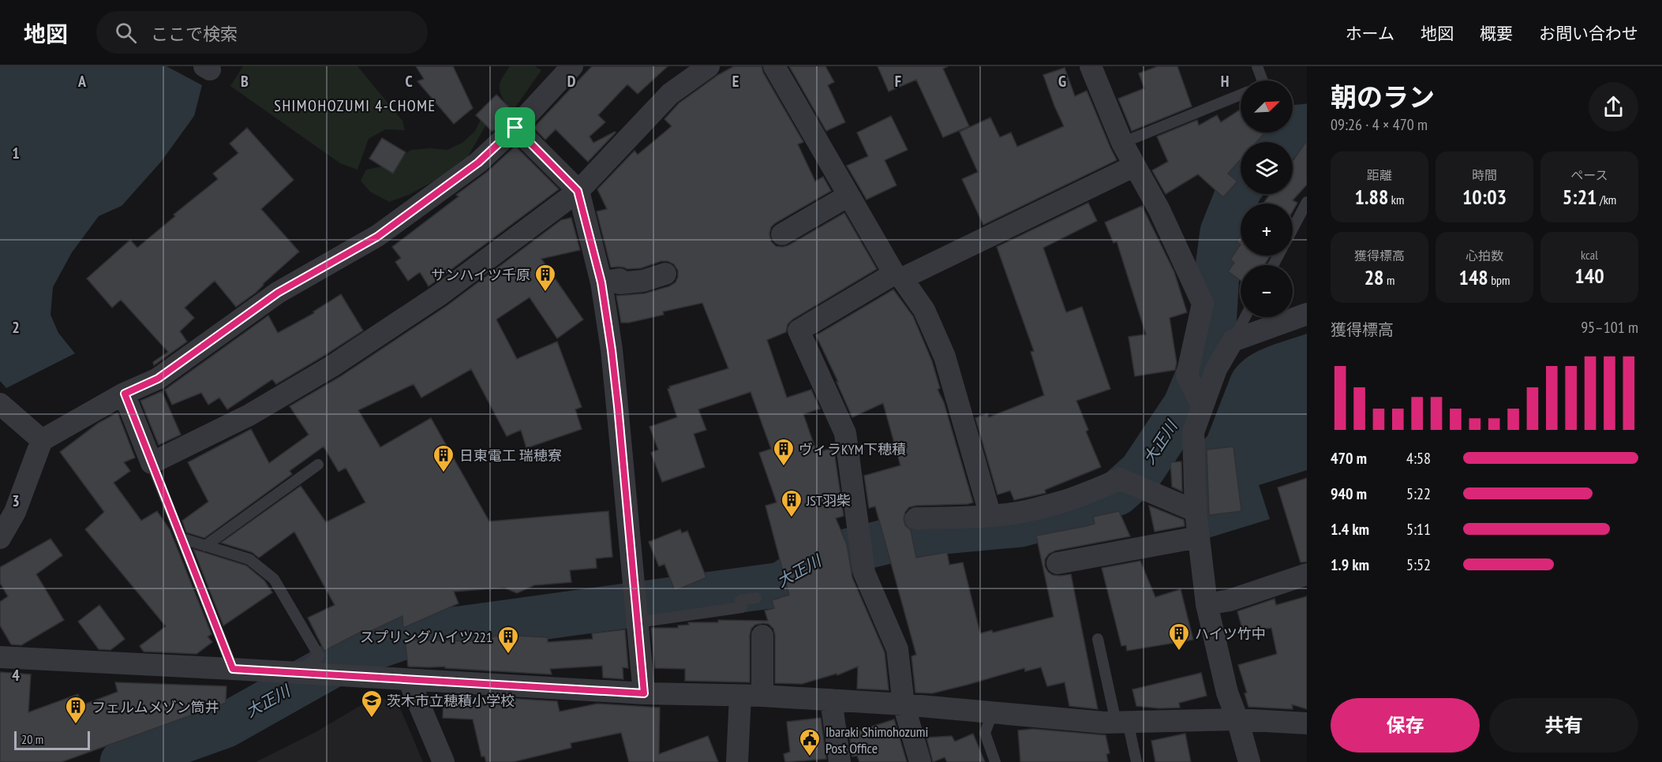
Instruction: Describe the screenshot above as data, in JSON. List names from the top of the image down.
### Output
{
  "districts": ["SHIMOHOZUMI 4-CHOME"],
  "water": ["大正川"],
  "places": {
    "building": [
      "サンハイツ千原",
      "ヴィラKYM下穂積",
      "日東電工 瑞穂寮",
      "JST羽柴",
      "ハイツ竹中",
      "スプリングハイツ221",
      "フェルムメゾン筒井"
    ],
    "school or university": ["茨木市立穂積小学校"],
    "public building": ["Ibaraki Shimohozumi Post Office"]
  },
  "scale_bar": "20 m",
  "north": "top right",
  "page": {
    "header": "地図",
    "search": "ここで検索",
    "nav": [
      "ホーム",
      "地図",
      "概要",
      "お問い合わせ"
    ],
    "heading": ["朝のラン", "09:26 · 4 × 470 m"],
    "map_buttons": ["+", "−"],
    "stats": [
      ["距離", "1.88 km"],
      ["時間", "10:03"],
      ["ペース", "5:21 /km"],
      ["獲得標高", "28 m"],
      ["心拍数", "148 bpm"],
      ["kcal", "140"]
    ],
    "chart": ["獲得標高", "95–101 m"],
    "list": [
      {
        "name": "470 m",
        "note": "4:58"
      },
      {
        "name": "940 m",
        "note": "5:22"
      },
      {
        "name": "1.4 km",
        "note": "5:11"
      },
      {
        "name": "1.9 km",
        "note": "5:52"
      }
    ],
    "buttons": ["保存", "共有"],
    "scale": "20 m"
  },
  "grid": {
    "columns": [
      "A",
      "B",
      "C",
      "D",
      "E",
      "F",
      "G",
      "H"
    ],
    "rows": [
      "1",
      "2",
      "3",
      "4"
    ]
  }
}
